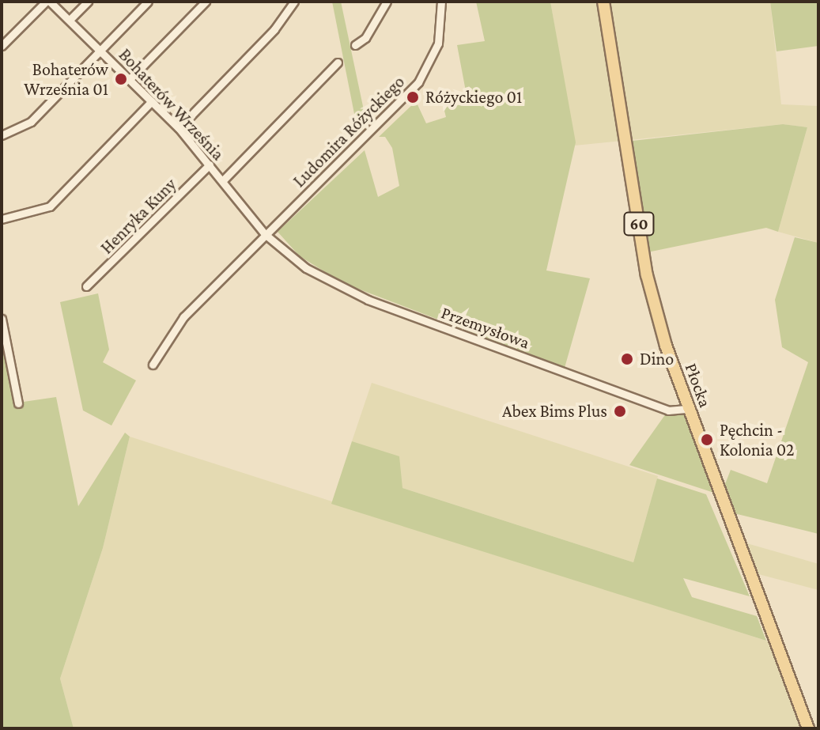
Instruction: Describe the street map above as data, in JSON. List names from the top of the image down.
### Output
{
  "streets": {
    "main road": ["60", "Płocka"],
    "street": [
      "Bohaterów Września",
      "Ludomira Różyckiego",
      "Henryka Kuny",
      "Przemysłowa"
    ]
  },
  "crossings": [
    ["Bohaterów Września", "Ludomira Różyckiego"],
    ["Bohaterów Września", "Henryka Kuny"],
    ["Bohaterów Września", "Przemysłowa"],
    ["Przemysłowa", "Płocka"]
  ],
  "places": [
    "Bohaterów Września 01",
    "Różyckiego 01",
    "Dino",
    "Abex Bims Plus",
    "Pęchcin - Kolonia 02"
  ]
}
